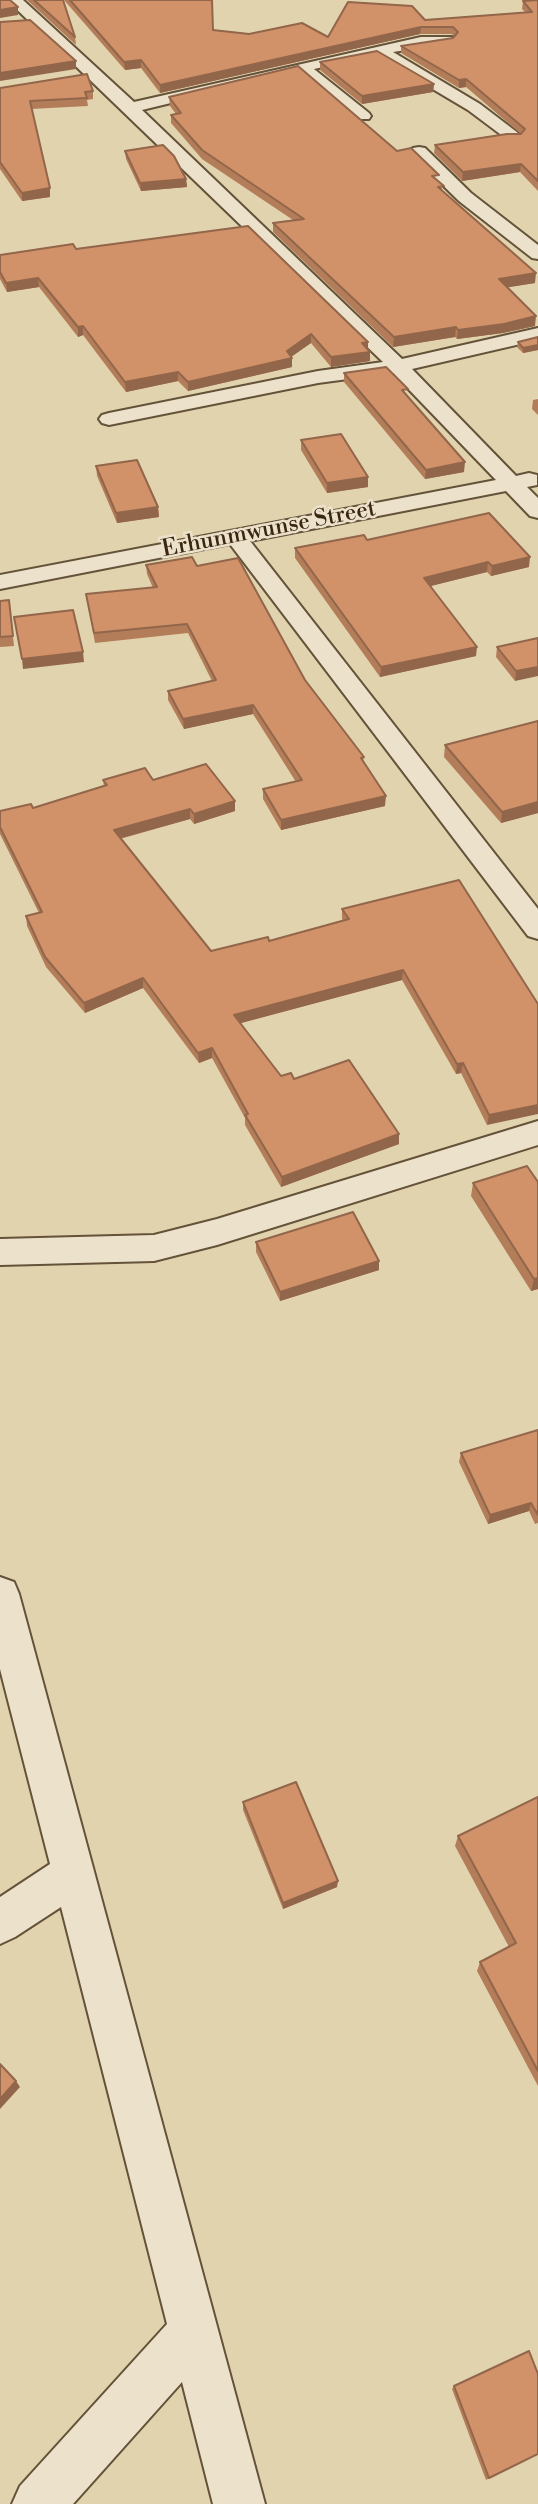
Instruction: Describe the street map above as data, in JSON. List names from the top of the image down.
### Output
{
  "streets": {
    "street": ["Erhunmwunse Street"]
  }
}
